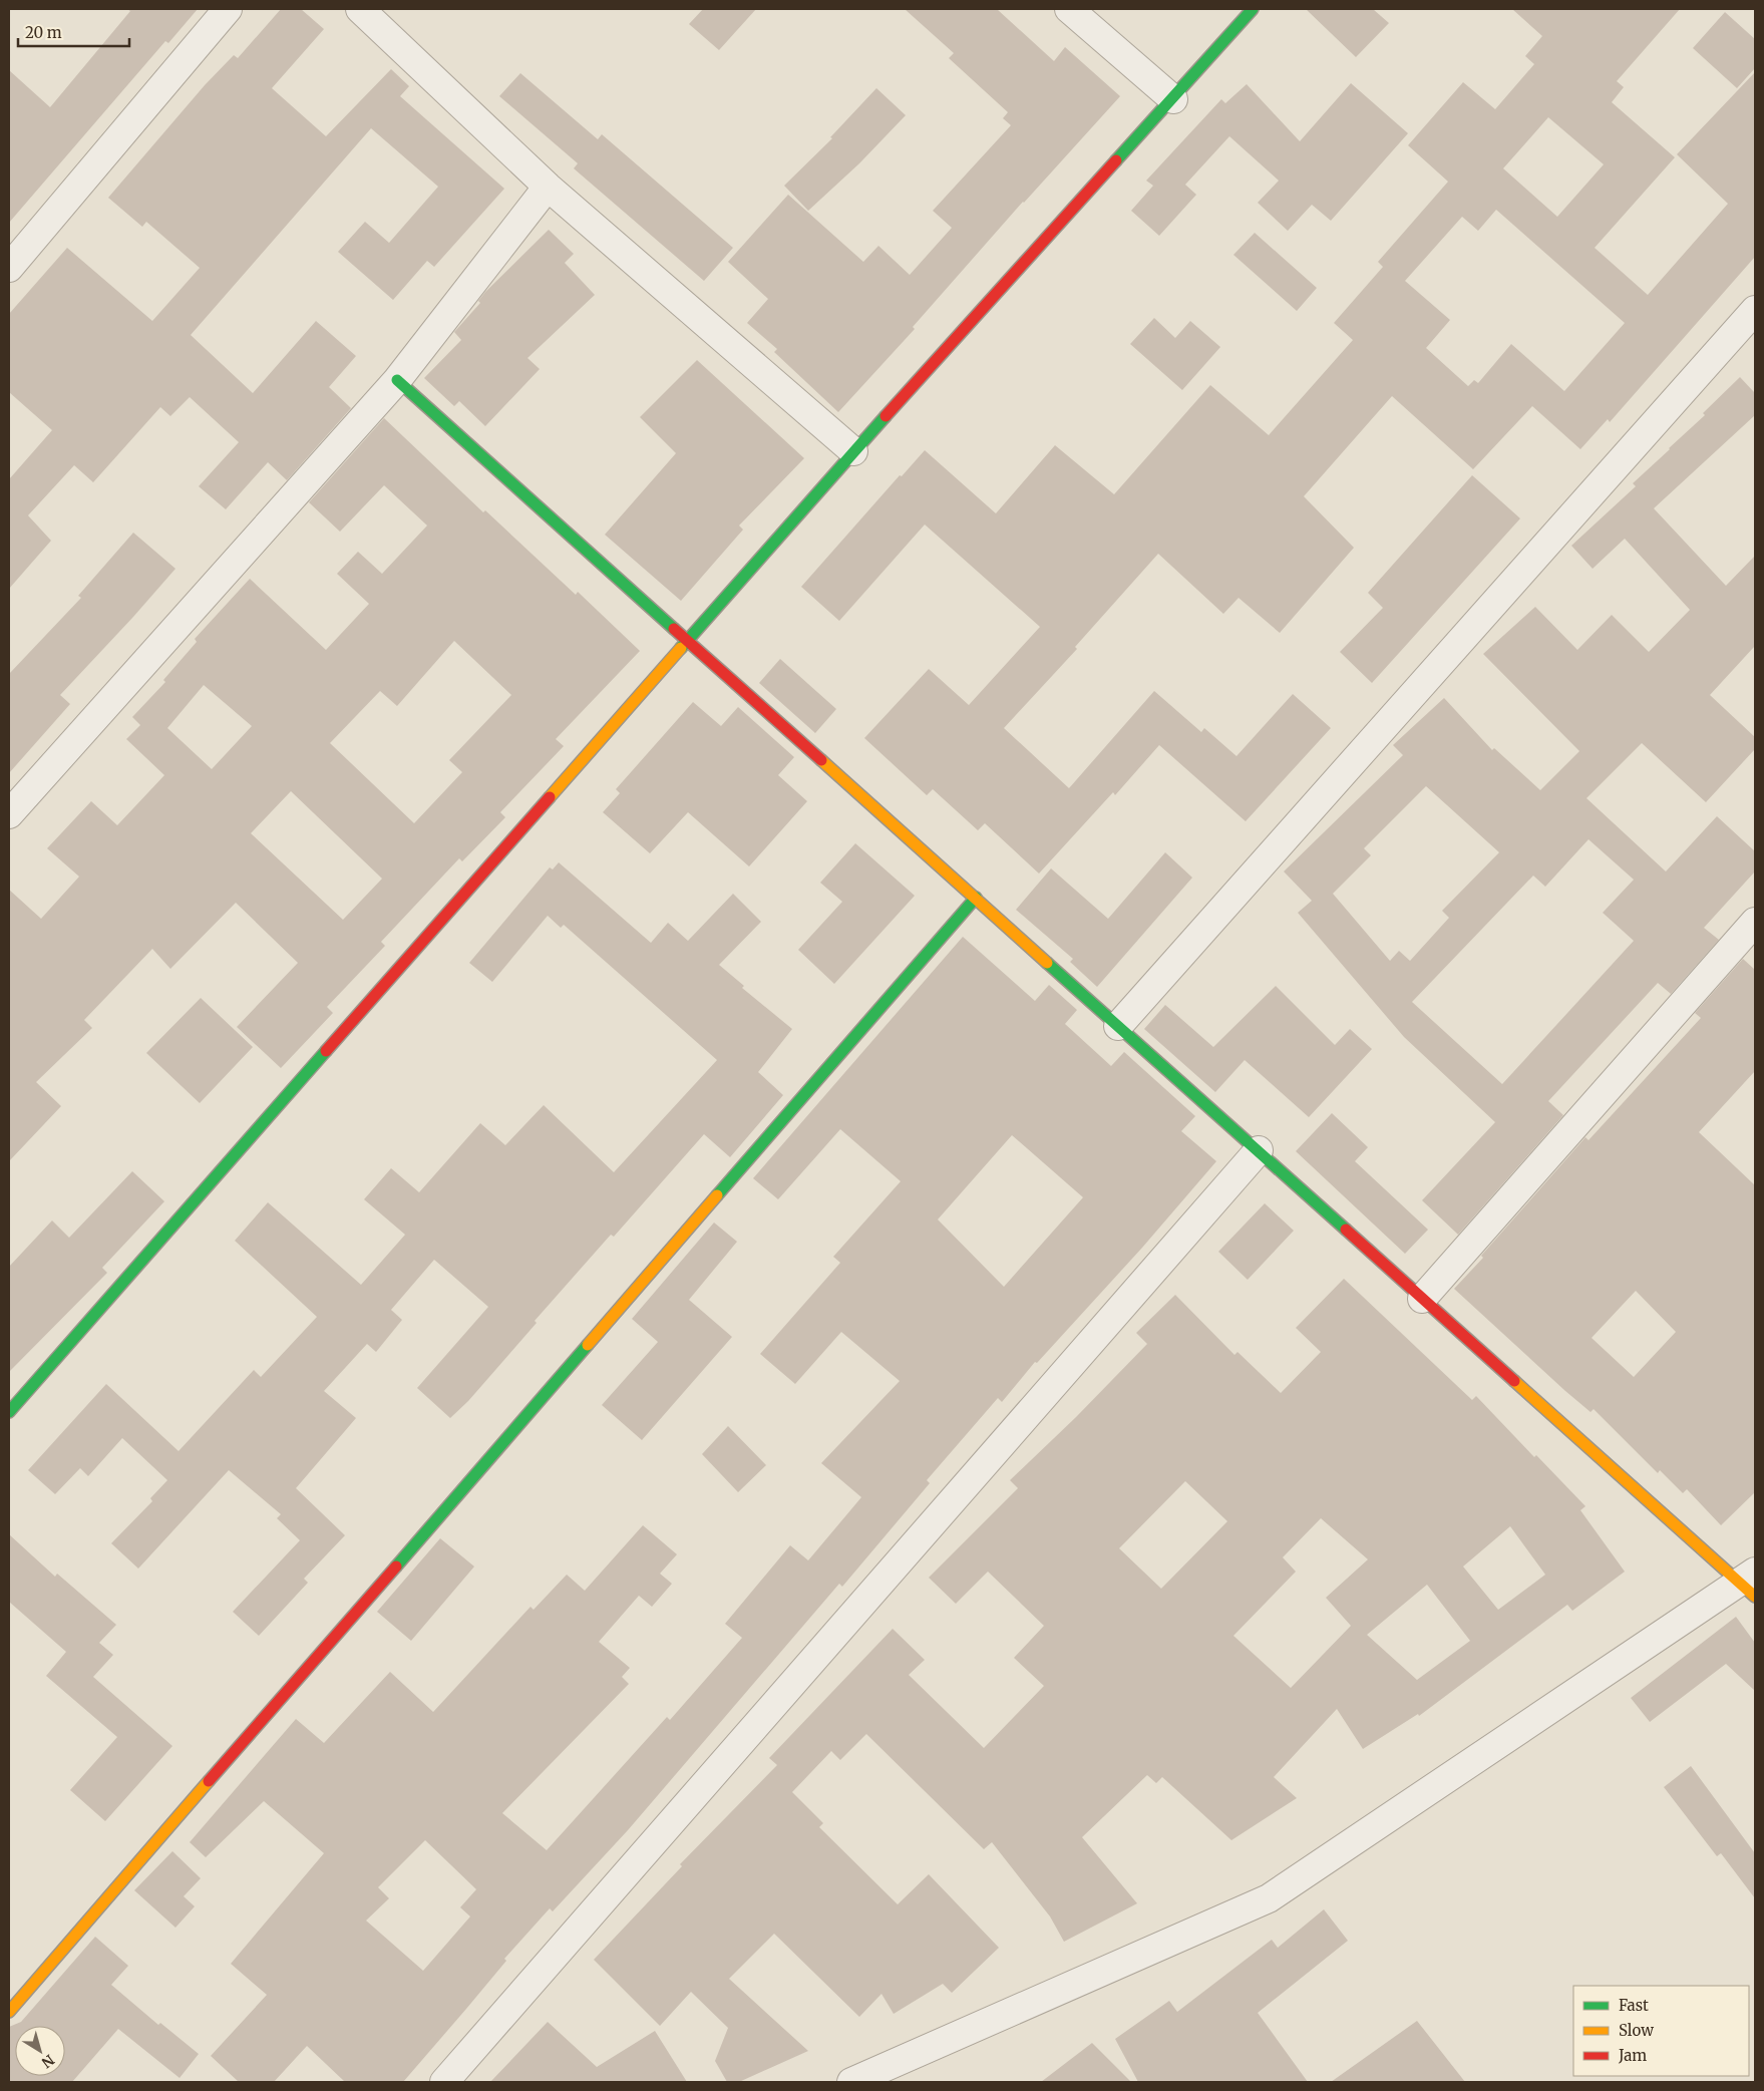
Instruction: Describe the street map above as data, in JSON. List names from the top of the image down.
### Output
{
  "legend": ["Fast", "Slow", "Jam"],
  "scale_bar": "20 m",
  "north": "bottom right"
}
